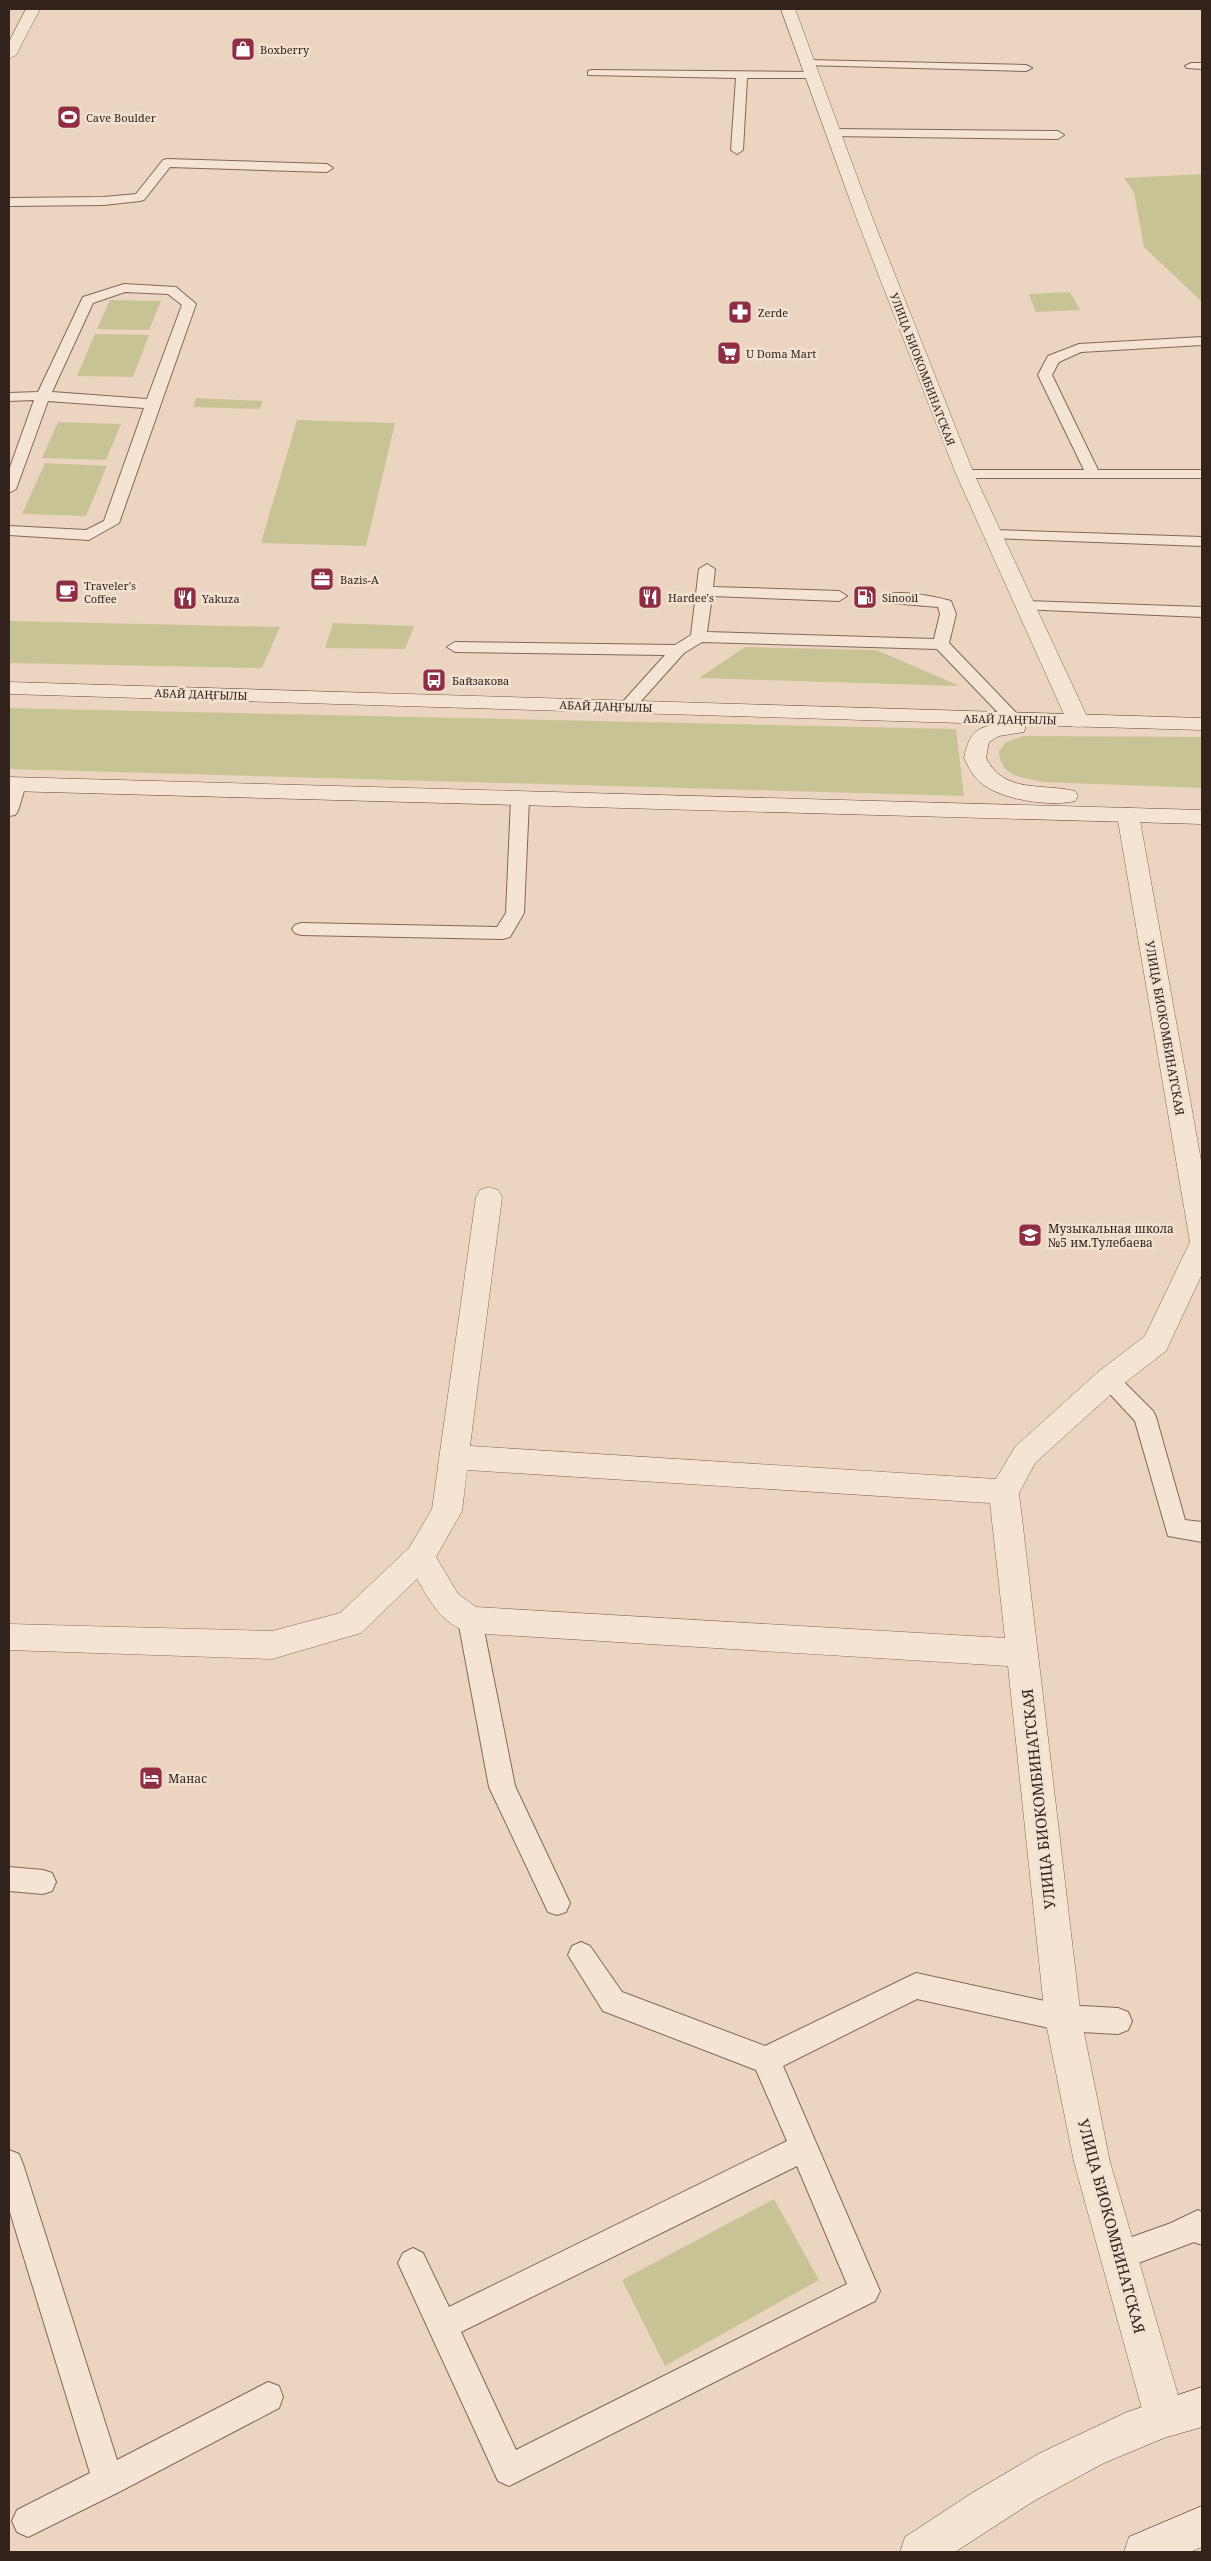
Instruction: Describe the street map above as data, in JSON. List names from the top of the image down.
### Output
{
  "streets": {
    "street": ["УЛИЦА БИОКОМБИНАТСКАЯ", "АБАЙ ДАҢҒЫЛЫ"]
  },
  "crossings": [
    ["УЛИЦА БИОКОМБИНАТСКАЯ", "АБАЙ ДАҢҒЫЛЫ"]
  ],
  "places": {
    "shop": ["Boxberry"],
    "sports": ["Cave Boulder"],
    "pharmacy": ["Zerde"],
    "supermarket": ["U Doma Mart"],
    "office": ["Bazis-A"],
    "cafe": ["Traveler's Coffee"],
    "restaurant": ["Hardee's", "Yakuza"],
    "fuel station": ["Sinooil"],
    "bus stop": ["Байзакова"],
    "school or university": ["Музыкальная школа №5 им.Тулебаева"],
    "hotel": ["Манас"]
  }
}
